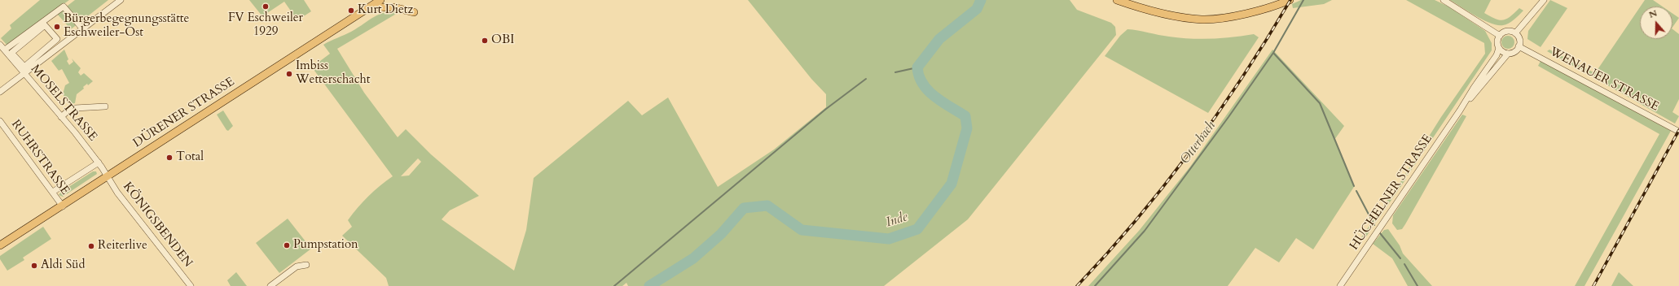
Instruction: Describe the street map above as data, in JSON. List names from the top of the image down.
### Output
{
  "streets": {
    "main road": ["DÜRENER STRASSE"],
    "street": [
      "WENAUER STRASSE",
      "MOSELSTRASSE",
      "RUHRSTRASSE",
      "HÜCHELNER STRASSE",
      "KÖNIGSBENDEN"
    ]
  },
  "crossings": [
    ["WENAUER STRASSE", "HÜCHELNER STRASSE"],
    ["MOSELSTRASSE", "DÜRENER STRASSE"],
    ["MOSELSTRASSE", "KÖNIGSBENDEN"],
    ["DÜRENER STRASSE", "RUHRSTRASSE"],
    ["DÜRENER STRASSE", "KÖNIGSBENDEN"]
  ],
  "water": ["Otterbach", "Inde"],
  "places": [
    "FV Eschweiler 1929",
    "Kurt Dietz",
    "Bürgerbegegnungsstätte Eschweiler-Ost",
    "OBI",
    "Imbiss Wetterschacht",
    "Total",
    "Pumpstation",
    "Reiterlive",
    "Aldi Süd"
  ],
  "north": "top"
}
